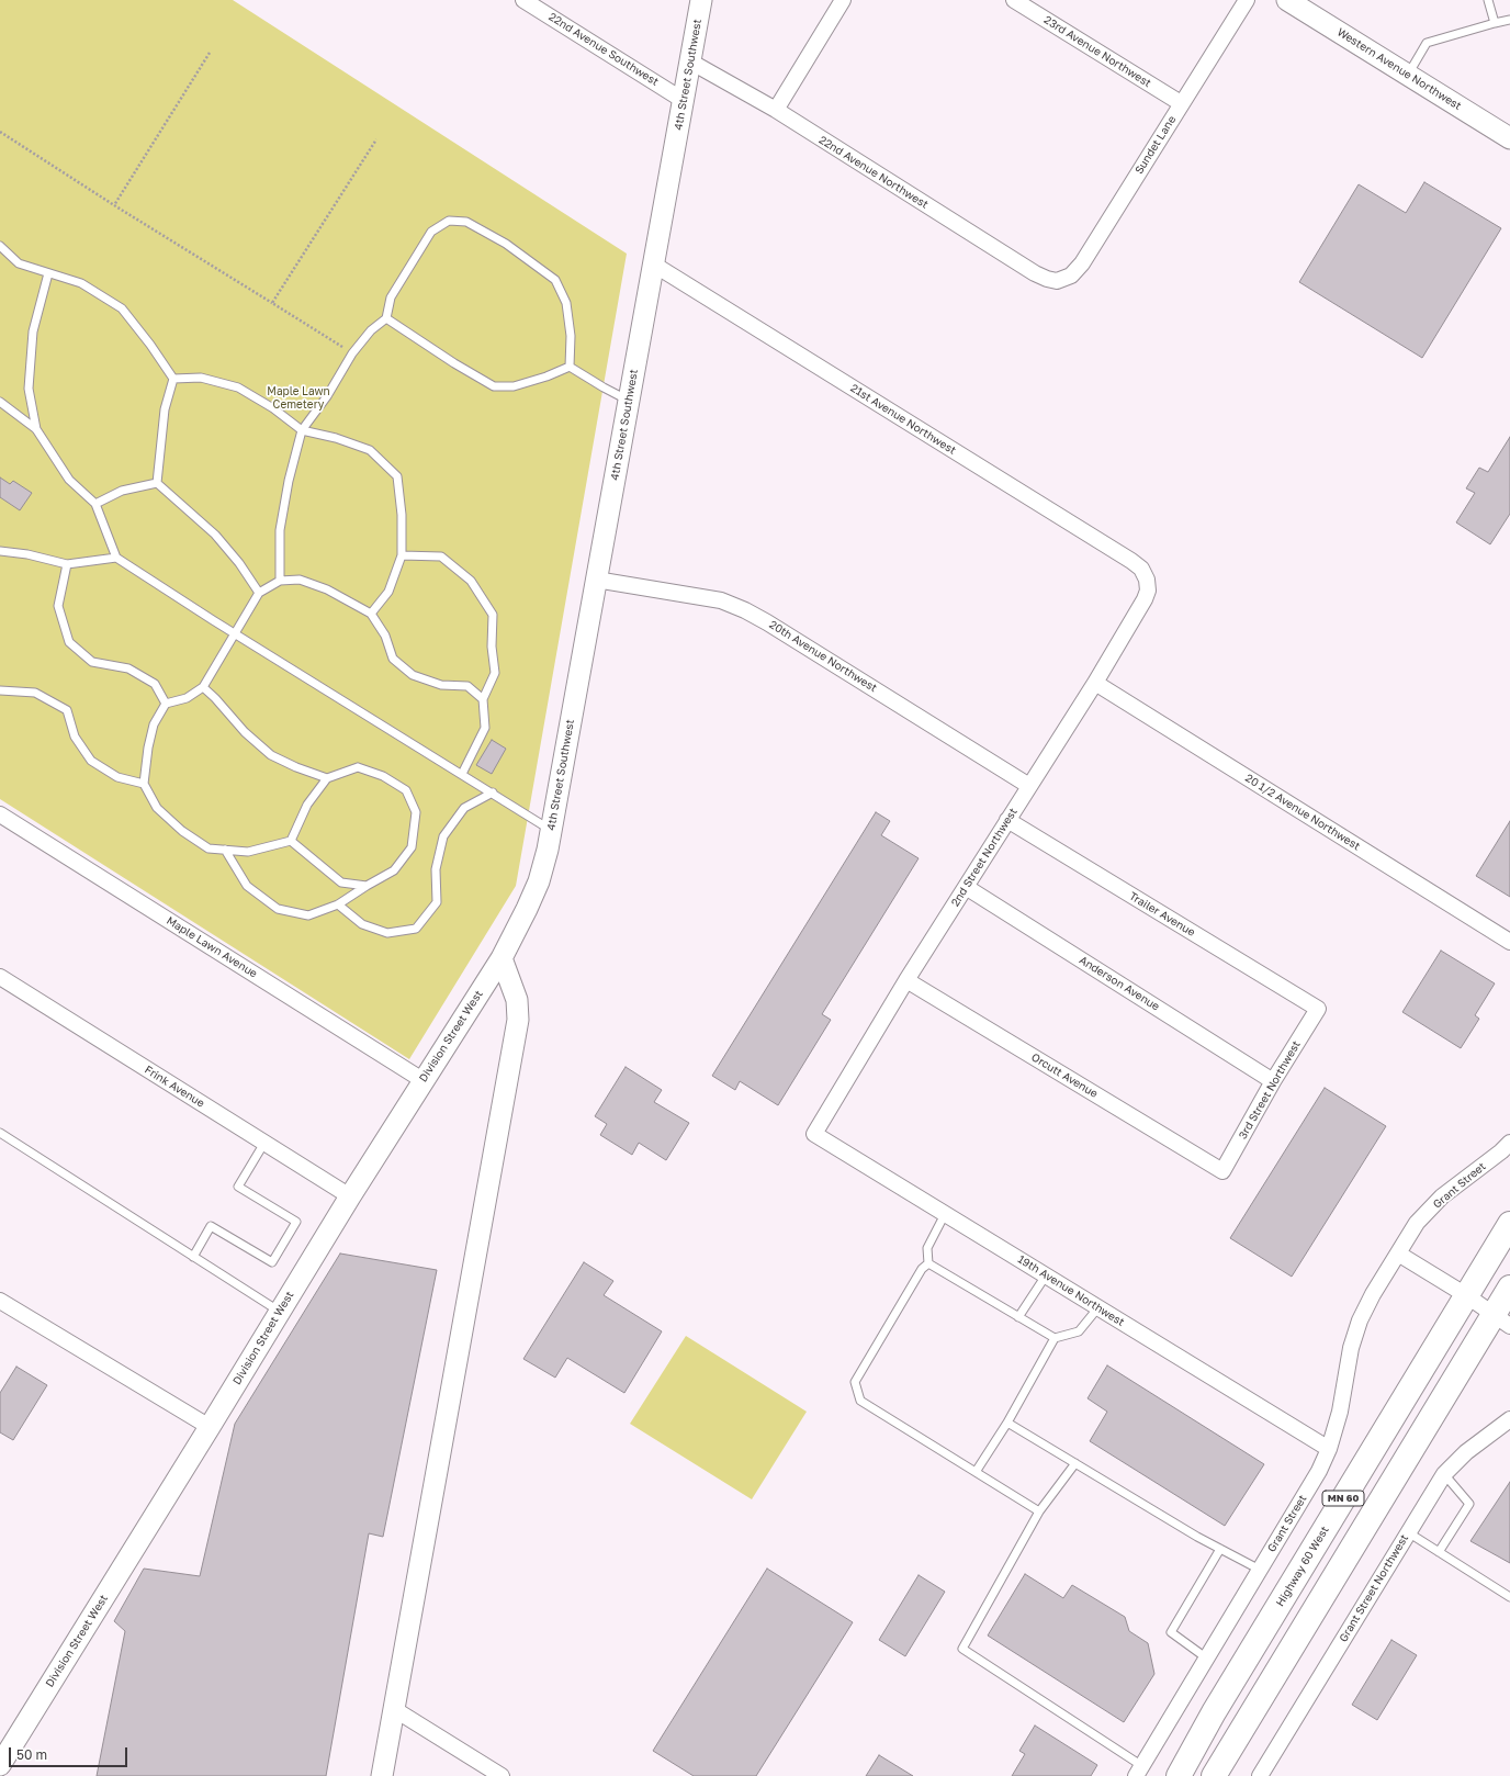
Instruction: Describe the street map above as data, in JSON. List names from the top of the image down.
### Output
{
  "streets": {
    "main road": ["MN 60", "Highway 60 West"],
    "street": [
      "22nd Avenue Southwest",
      "23rd Avenue Northwest",
      "Western Avenue Northwest",
      "4th Street Southwest",
      "Sundet Lane",
      "22nd Avenue Northwest",
      "21st Avenue Northwest",
      "20th Avenue Northwest",
      "20 1/2 Avenue Northwest",
      "2nd Street Northwest",
      "Trailer Avenue",
      "Maple Lawn Avenue",
      "Anderson Avenue",
      "Division Street West",
      "Orcutt Avenue",
      "Frink Avenue",
      "3rd Street Northwest",
      "Grant Street",
      "19th Avenue Northwest",
      "Grant Street Northwest"
    ]
  },
  "crossings": [
    ["22nd Avenue Southwest", "4th Street Southwest"],
    ["23rd Avenue Northwest", "Sundet Lane"],
    ["4th Street Southwest", "22nd Avenue Northwest"],
    ["4th Street Southwest", "21st Avenue Northwest"],
    ["4th Street Southwest", "20th Avenue Northwest"],
    ["4th Street Southwest", "Division Street West"],
    ["Sundet Lane", "22nd Avenue Northwest"],
    ["21st Avenue Northwest", "2nd Street Northwest"],
    ["20th Avenue Northwest", "2nd Street Northwest"],
    ["20 1/2 Avenue Northwest", "2nd Street Northwest"],
    ["2nd Street Northwest", "Trailer Avenue"],
    ["2nd Street Northwest", "Anderson Avenue"],
    ["2nd Street Northwest", "Orcutt Avenue"],
    ["2nd Street Northwest", "19th Avenue Northwest"],
    ["Trailer Avenue", "3rd Street Northwest"],
    ["Maple Lawn Avenue", "Division Street West"],
    ["Anderson Avenue", "3rd Street Northwest"],
    ["Division Street West", "Frink Avenue"],
    ["Orcutt Avenue", "3rd Street Northwest"],
    ["Grant Street", "19th Avenue Northwest"]
  ],
  "parks": ["Maple Lawn Cemetery"],
  "scale_bar": "50 m"
}
